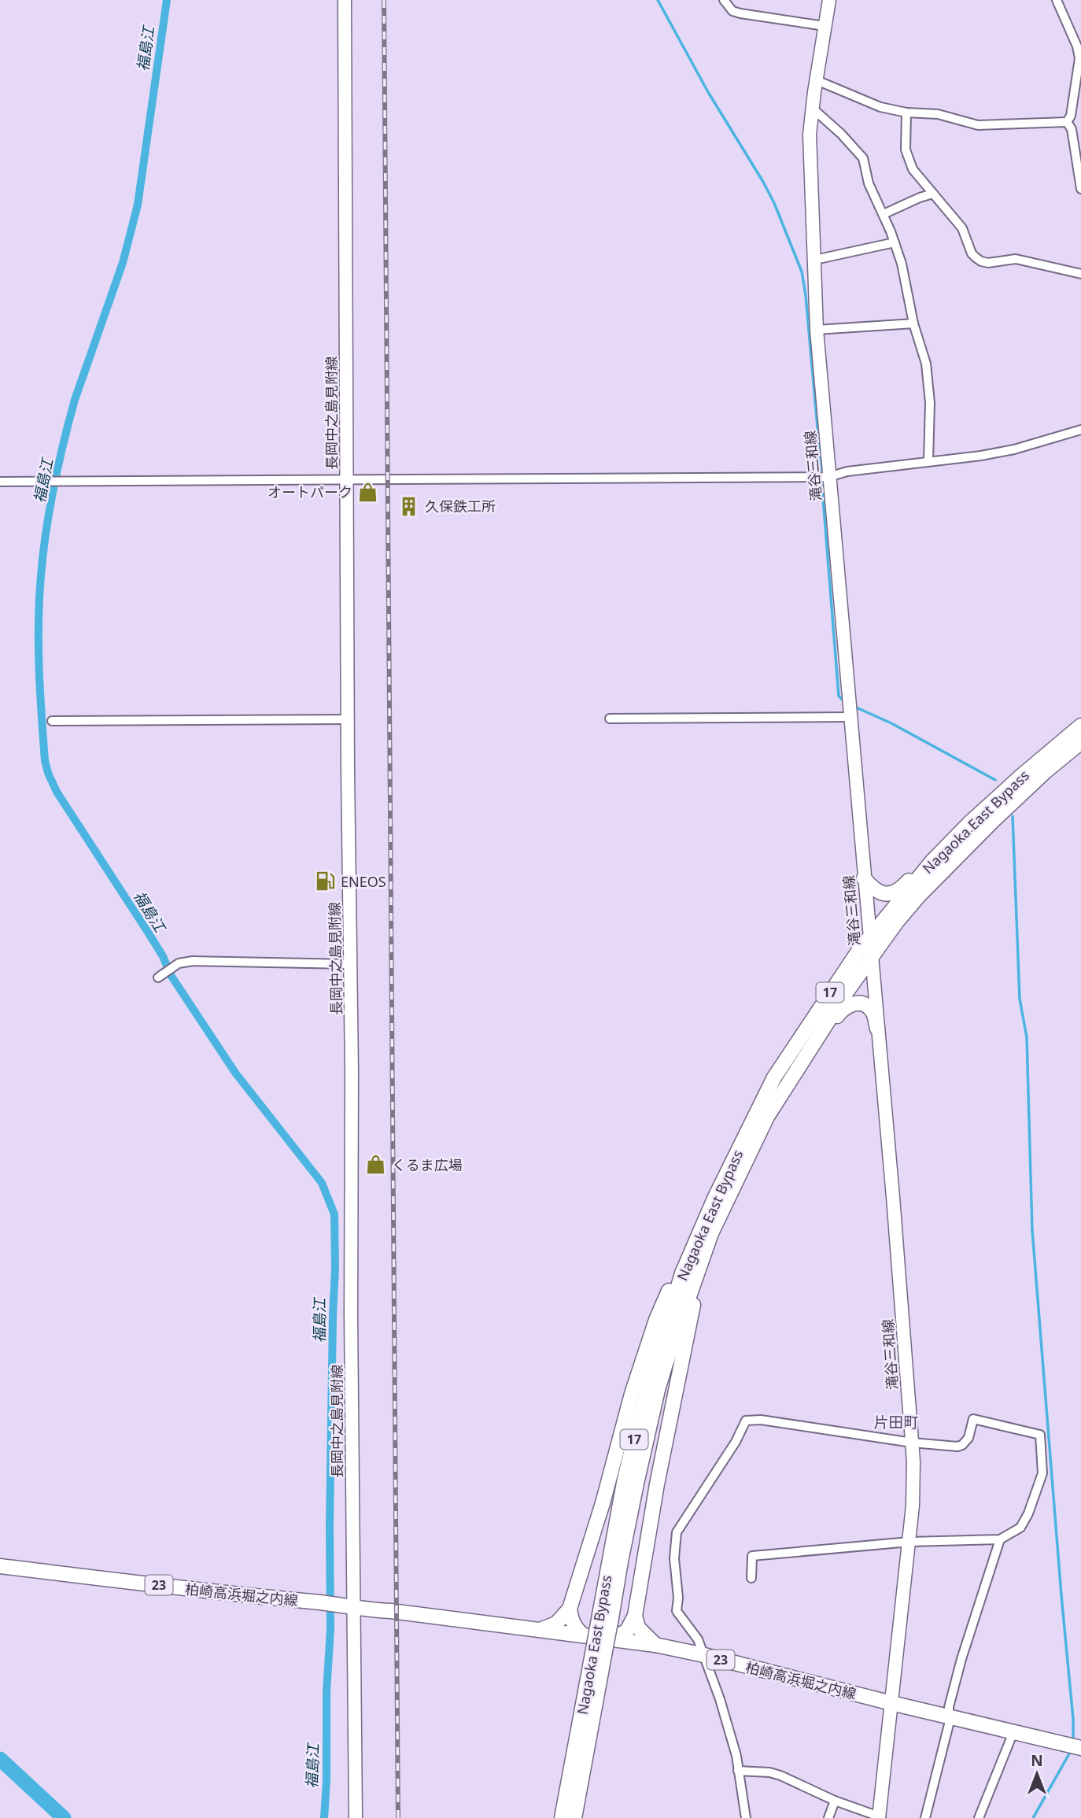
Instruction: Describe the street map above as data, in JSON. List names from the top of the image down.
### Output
{
  "streets": {
    "main road": [
      "長岡中之島見附線",
      "滝谷三和線",
      "Nagaoka East Bypass",
      "17",
      "23",
      "柏崎高浜堀之内線"
    ]
  },
  "crossings": [
    ["長岡中之島見附線", "柏崎高浜堀之内線"],
    ["滝谷三和線", "Nagaoka East Bypass"],
    ["滝谷三和線", "柏崎高浜堀之内線"]
  ],
  "districts": ["片田町"],
  "water": ["福島江"],
  "places": {
    "shop": ["オートパーク", "くるま広場"],
    "building": ["久保鉄工所"],
    "fuel station": ["ENEOS"]
  },
  "north": "top"
}
